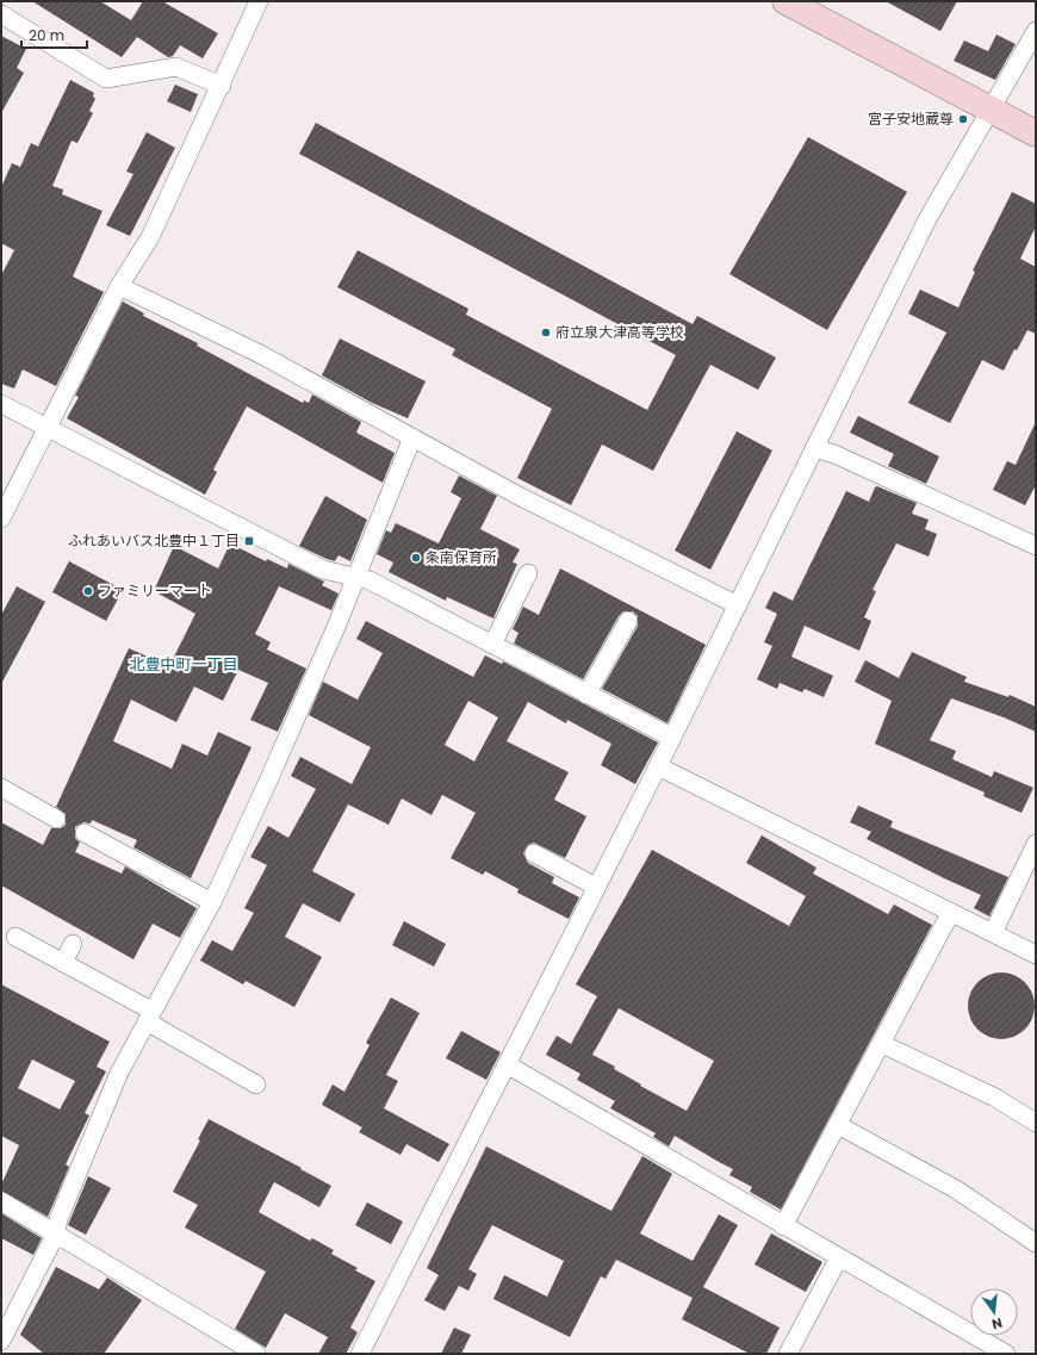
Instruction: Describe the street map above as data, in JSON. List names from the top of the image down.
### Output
{
  "districts": ["北豊中町一丁目"],
  "places": {
    "other": [
      "宮子安地蔵尊",
      "府立泉大津高等学校",
      "条南保育所",
      "ファミリーマート"
    ],
    "transit": ["ふれあいバス北豊中１丁目"]
  },
  "scale_bar": "20 m",
  "north": "bottom"
}
